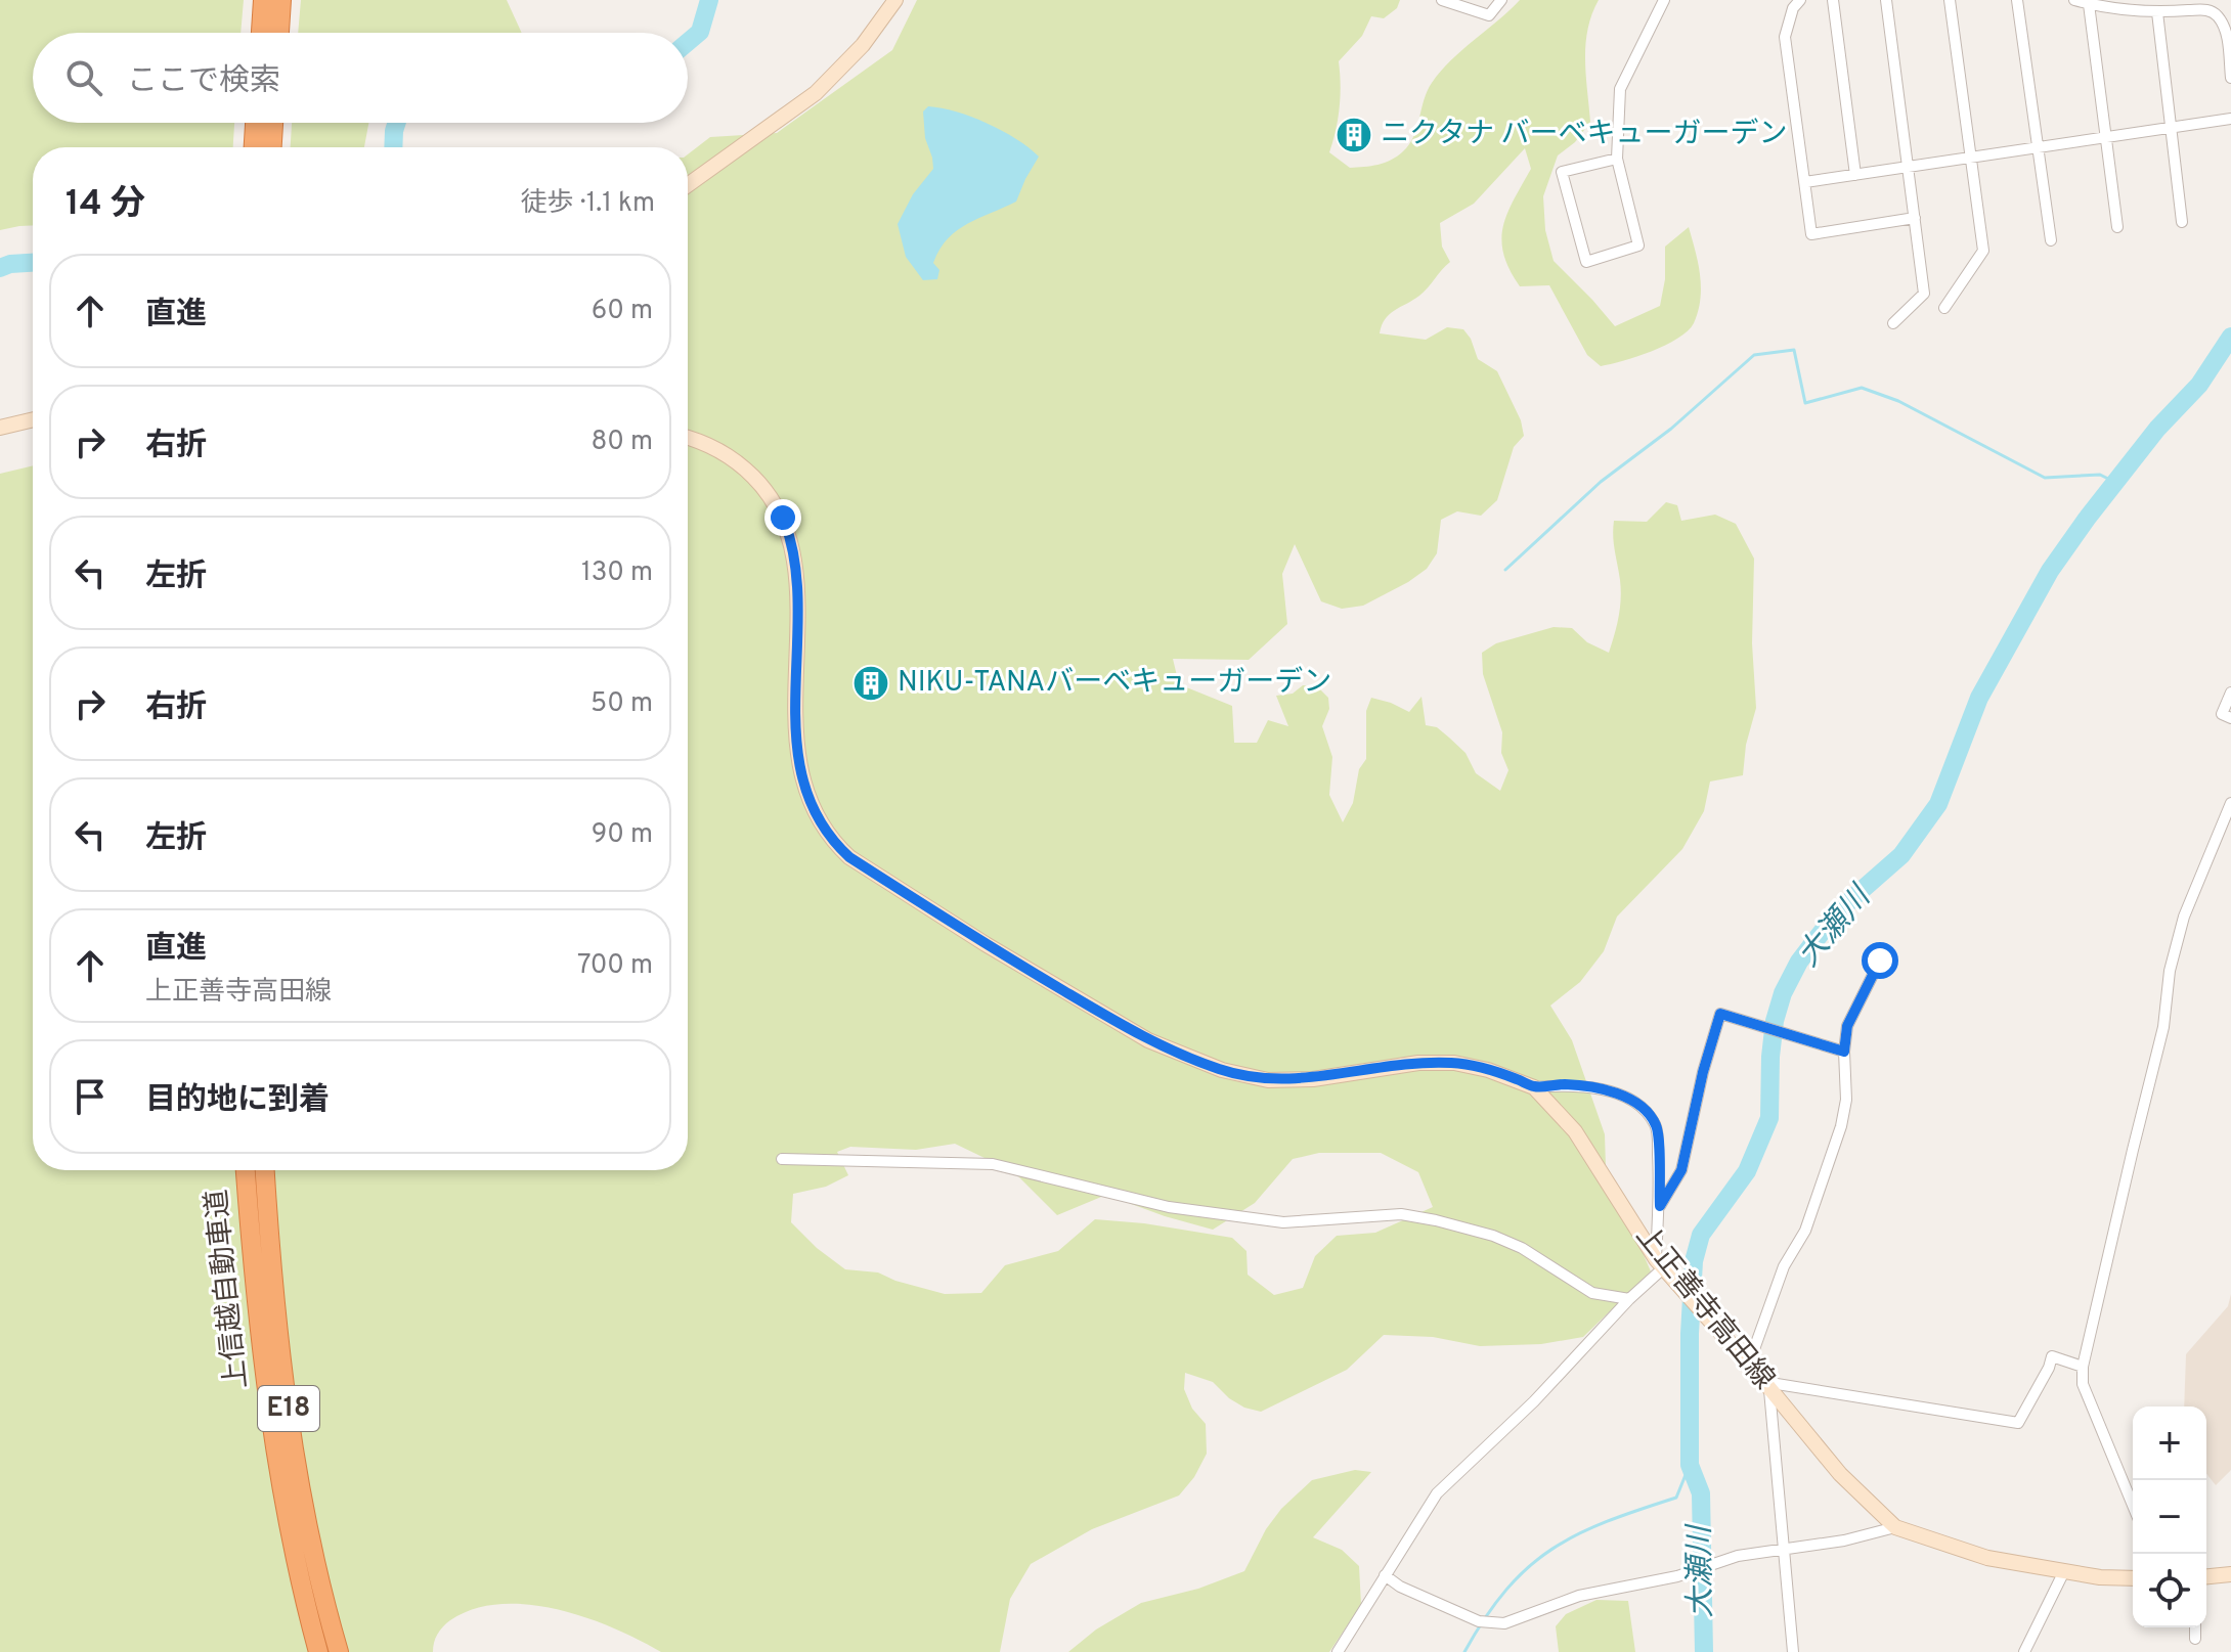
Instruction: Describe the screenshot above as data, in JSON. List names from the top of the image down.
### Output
{
  "streets": {
    "highway": ["上信越自動車道", "E18"],
    "main road": ["上正善寺高田線"]
  },
  "water": ["大瀬川"],
  "places": {
    "building": ["ニクタナ バーベキューガーデン", "NIKU-TANAバーベキューガーデン"]
  },
  "page": {
    "search": "ここで検索",
    "heading": ["14 分", "徒歩 · 1.1 km"],
    "list": [
      ["直進", "60 m"],
      ["右折", "80 m"],
      ["左折", "130 m"],
      ["右折", "50 m"],
      ["左折", "90 m"],
      ["直進", "上正善寺高田線", "700 m"],
      "目的地に到着"
    ],
    "map_buttons": ["+", "−"]
  }
}
